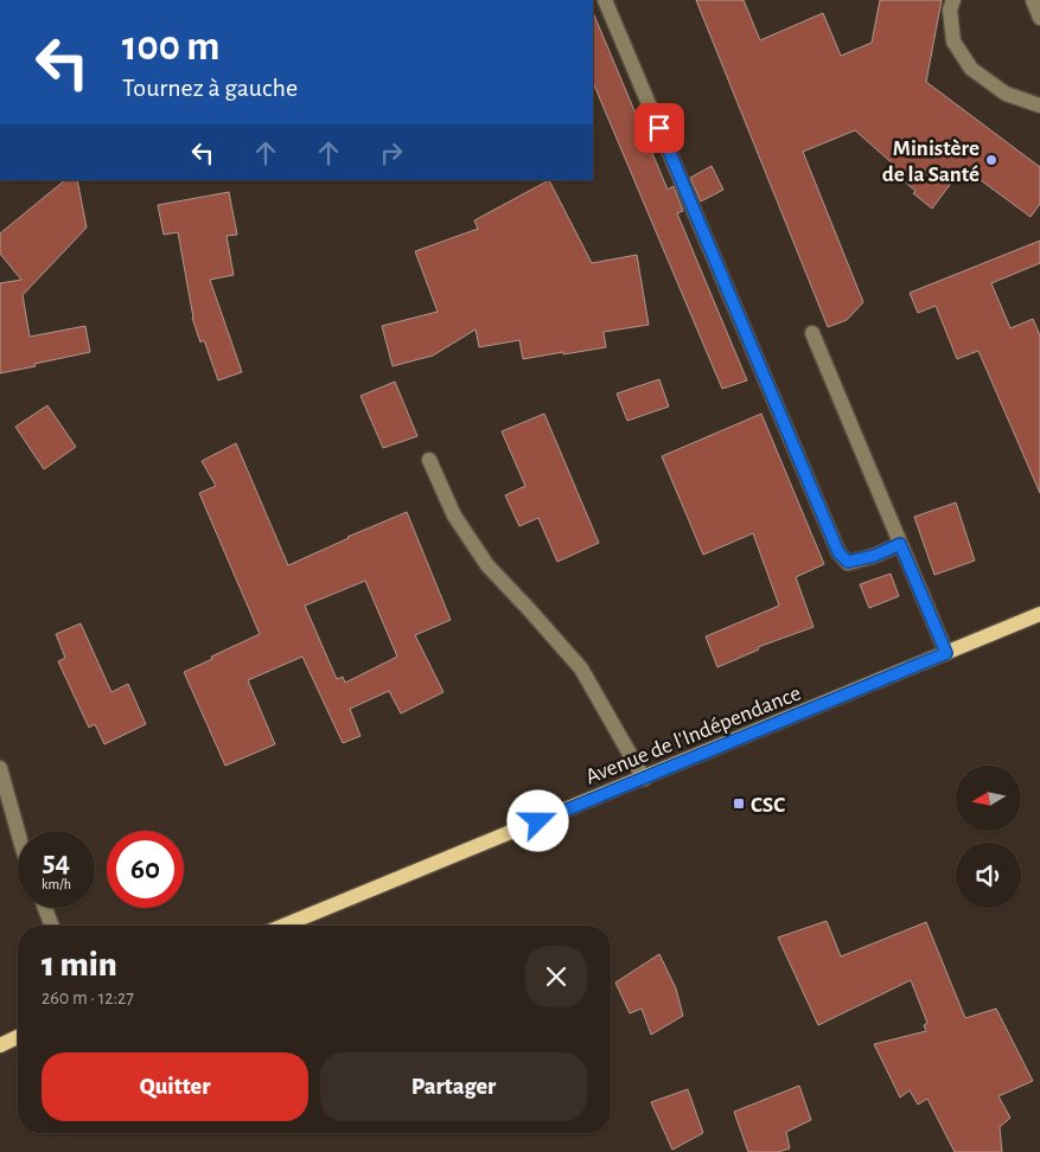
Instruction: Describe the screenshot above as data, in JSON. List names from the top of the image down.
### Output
{
  "streets": {
    "main road": ["Avenue de l'Indépendance"]
  },
  "places": {
    "other": ["Ministère de la Santé"],
    "transit": ["CSC"]
  },
  "north": "left",
  "page": {
    "turn": ["100 m", "Tournez à gauche"],
    "speed": "54 km/h",
    "limit": "60",
    "heading": ["1 min", "260 m · 12:27"],
    "buttons": ["Quitter", "Partager"]
  }
}
